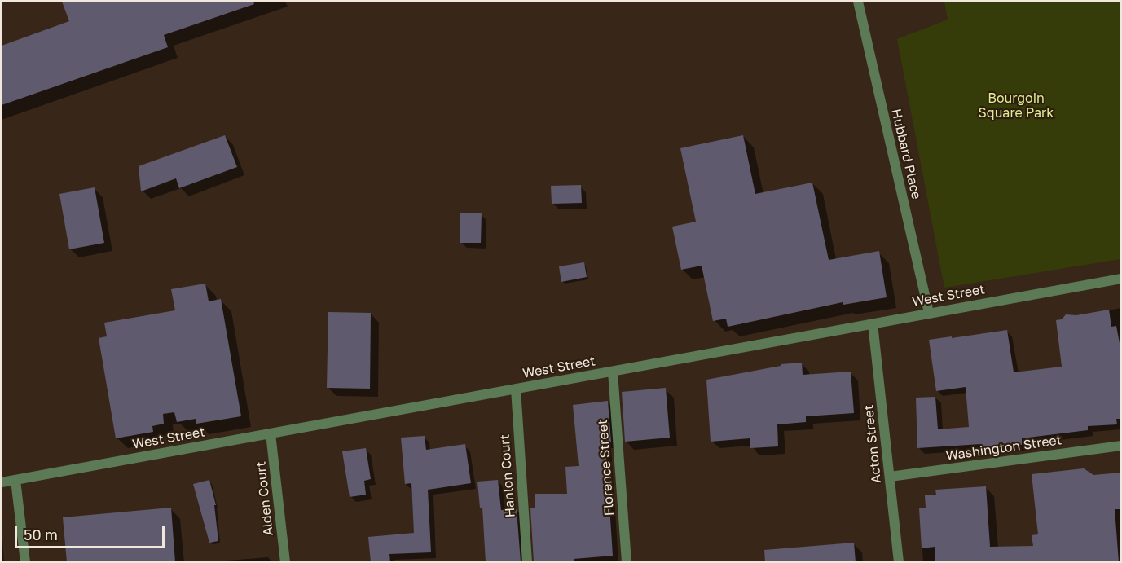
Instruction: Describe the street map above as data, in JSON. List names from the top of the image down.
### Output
{
  "streets": {
    "street": [
      "Hubbard Place",
      "West Street",
      "Acton Street",
      "Washington Street",
      "Florence Street",
      "Hanlon Court",
      "Alden Court"
    ]
  },
  "crossings": [
    ["Hubbard Place", "West Street"],
    ["West Street", "Acton Street"],
    ["West Street", "Florence Street"],
    ["West Street", "Hanlon Court"],
    ["West Street", "Alden Court"],
    ["Acton Street", "Washington Street"]
  ],
  "parks": ["Bourgoin Square Park"],
  "scale_bar": "50 m"
}
